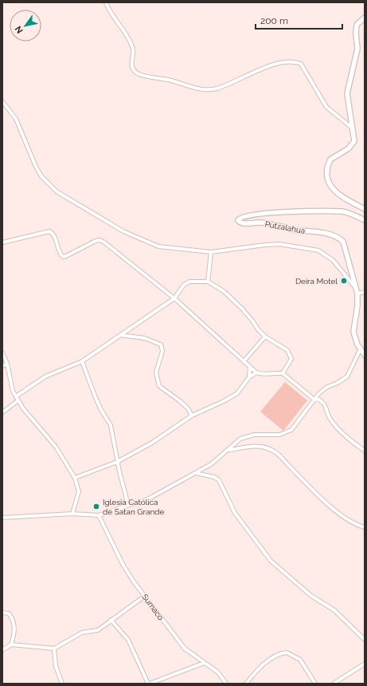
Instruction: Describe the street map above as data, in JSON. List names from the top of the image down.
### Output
{
  "streets": {
    "street": ["Putzalahua", "Sumaco"]
  },
  "places": ["Deira Motel", "Iglesia Católica de Satan Grande"],
  "scale_bar": "200 m",
  "north": "bottom left"
}
